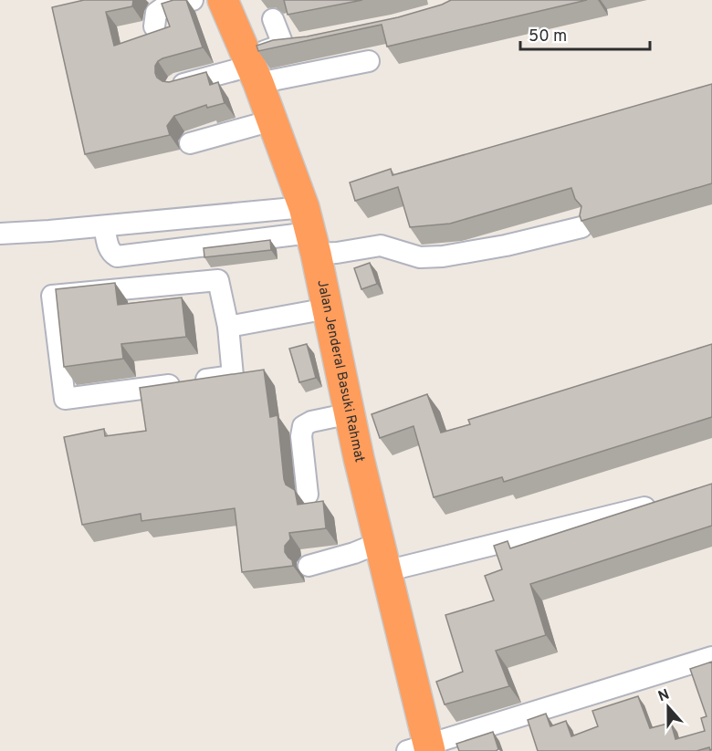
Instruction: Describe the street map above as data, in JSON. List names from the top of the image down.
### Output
{
  "streets": {
    "highway": ["Jalan Jenderal Basuki Rahmat"]
  },
  "scale_bar": "50 m",
  "north": "top"
}
